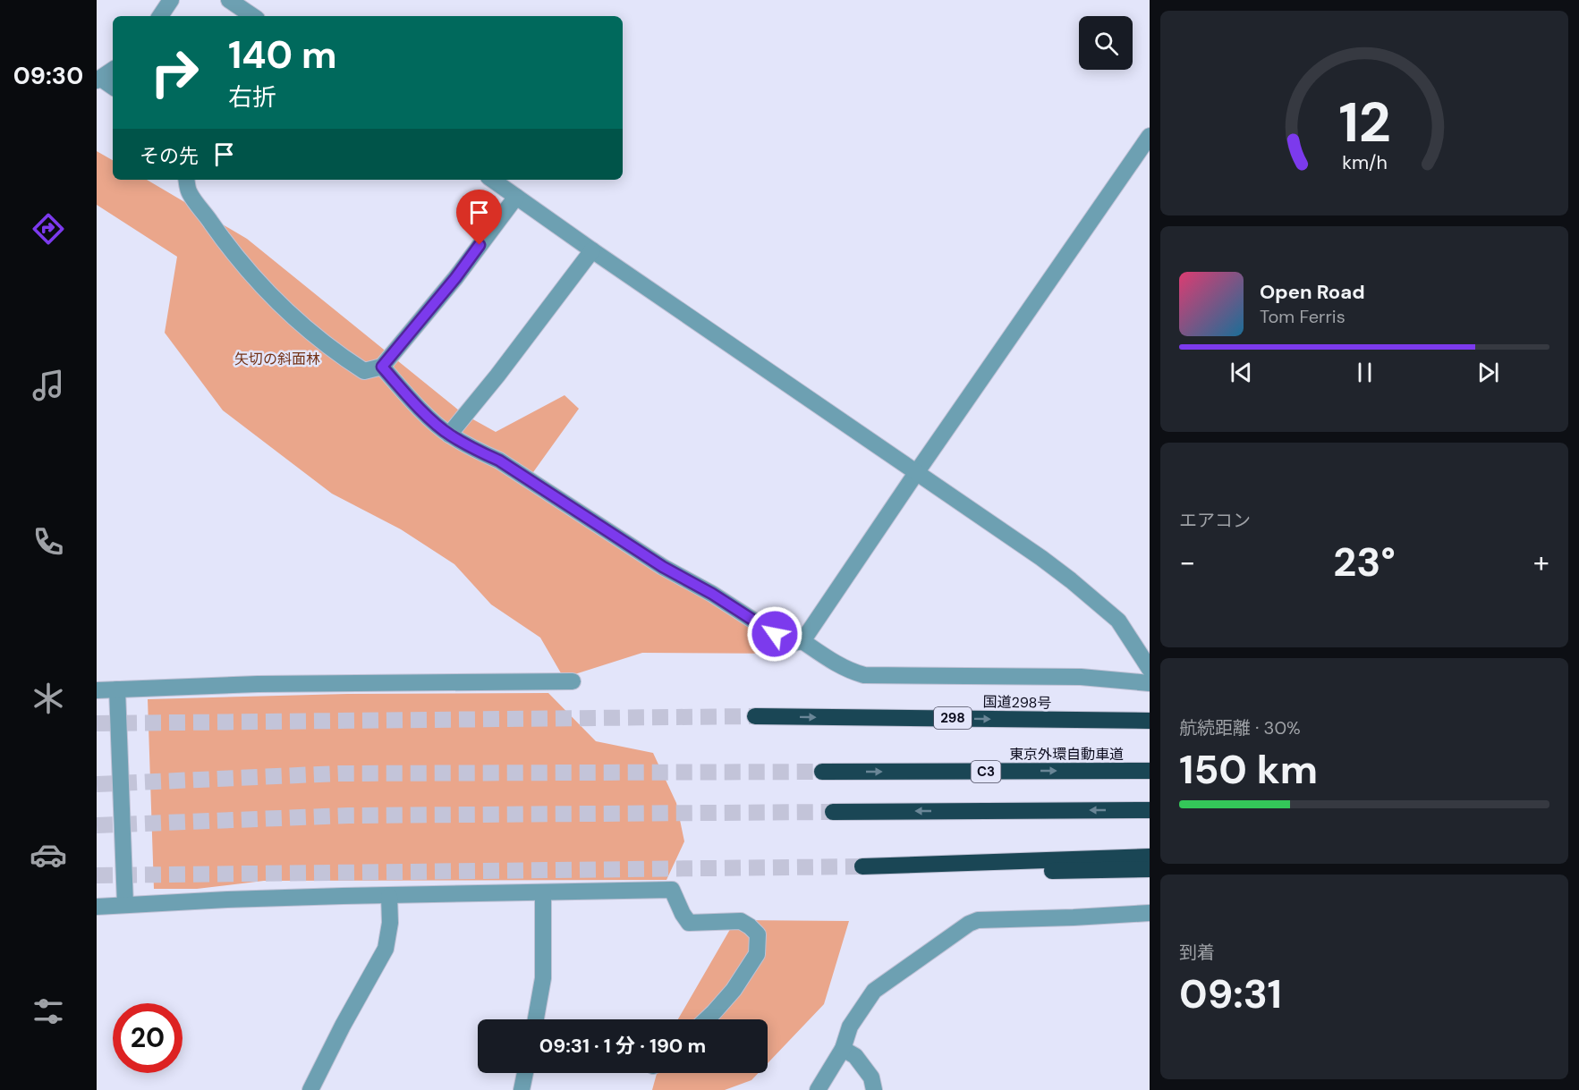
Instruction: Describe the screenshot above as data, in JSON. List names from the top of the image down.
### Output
{
  "streets": {
    "highway": [
      "国道298号",
      "298",
      "東京外環自動車道",
      "C3"
    ]
  },
  "parks": ["矢切の斜面林"],
  "page": {
    "tabs": "09:30",
    "turn": ["140 m", "右折"],
    "then": "その先",
    "song": ["Open Road", "Tom Ferris"],
    "tile": [
      "エアコン",
      ["航続距離 · 30%", "150 km"],
      ["到着", "09:31"]
    ],
    "heat": ["−", "23°", "+"],
    "limit": "20",
    "trip": "09:31 · 1 分 · 190 m",
    "gauge": ["12", "km/h"]
  }
}
